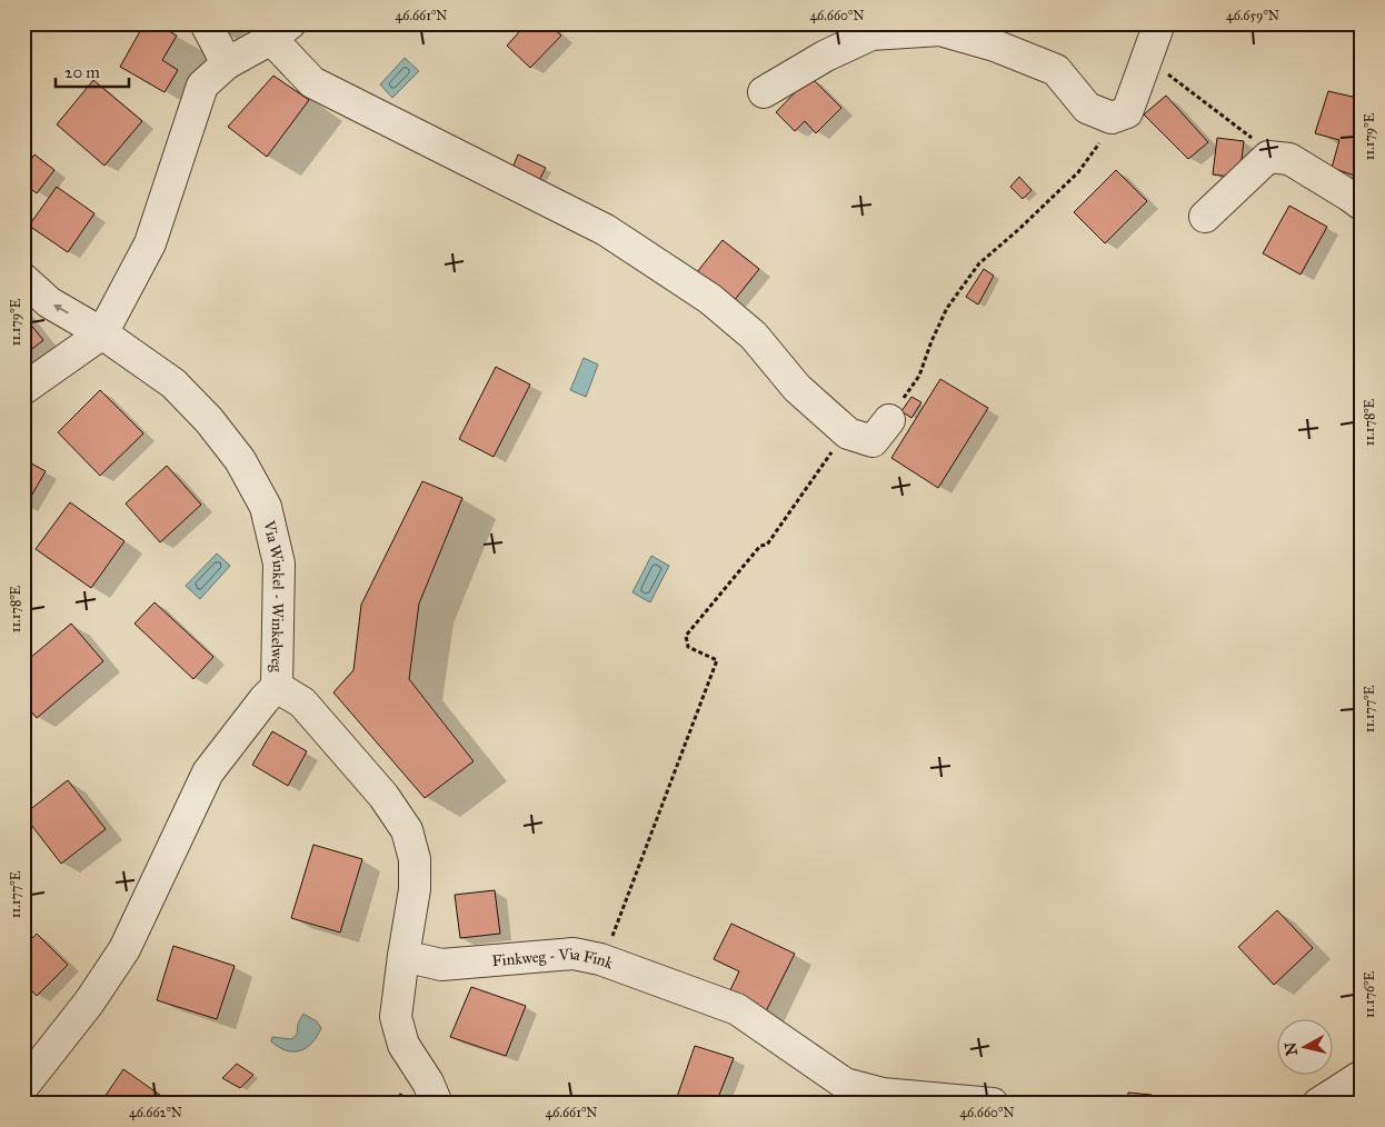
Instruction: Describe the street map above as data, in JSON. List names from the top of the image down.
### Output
{
  "streets": {
    "street": ["Via Winkel - Winkelweg", "Finkweg - Via Fink"]
  },
  "scale_bar": "20 m",
  "north": "left",
  "coordinates": [
    "46.661°N",
    "46.660°N",
    "46.659°N",
    "11.179°E",
    "11.178°E",
    "11.177°E",
    "11.176°E",
    "46.662°N"
  ]
}
